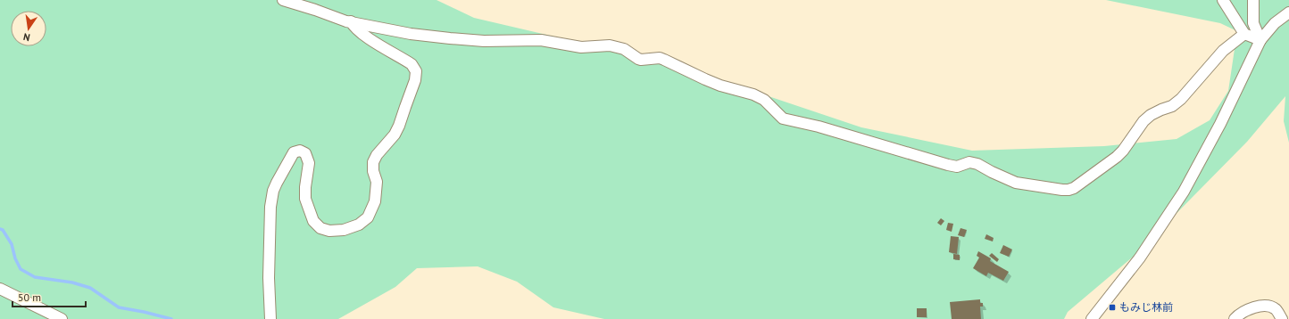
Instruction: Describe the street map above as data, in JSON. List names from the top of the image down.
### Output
{
  "places": {
    "transit": ["もみじ林前"]
  },
  "scale_bar": "50 m",
  "north": "bottom"
}
